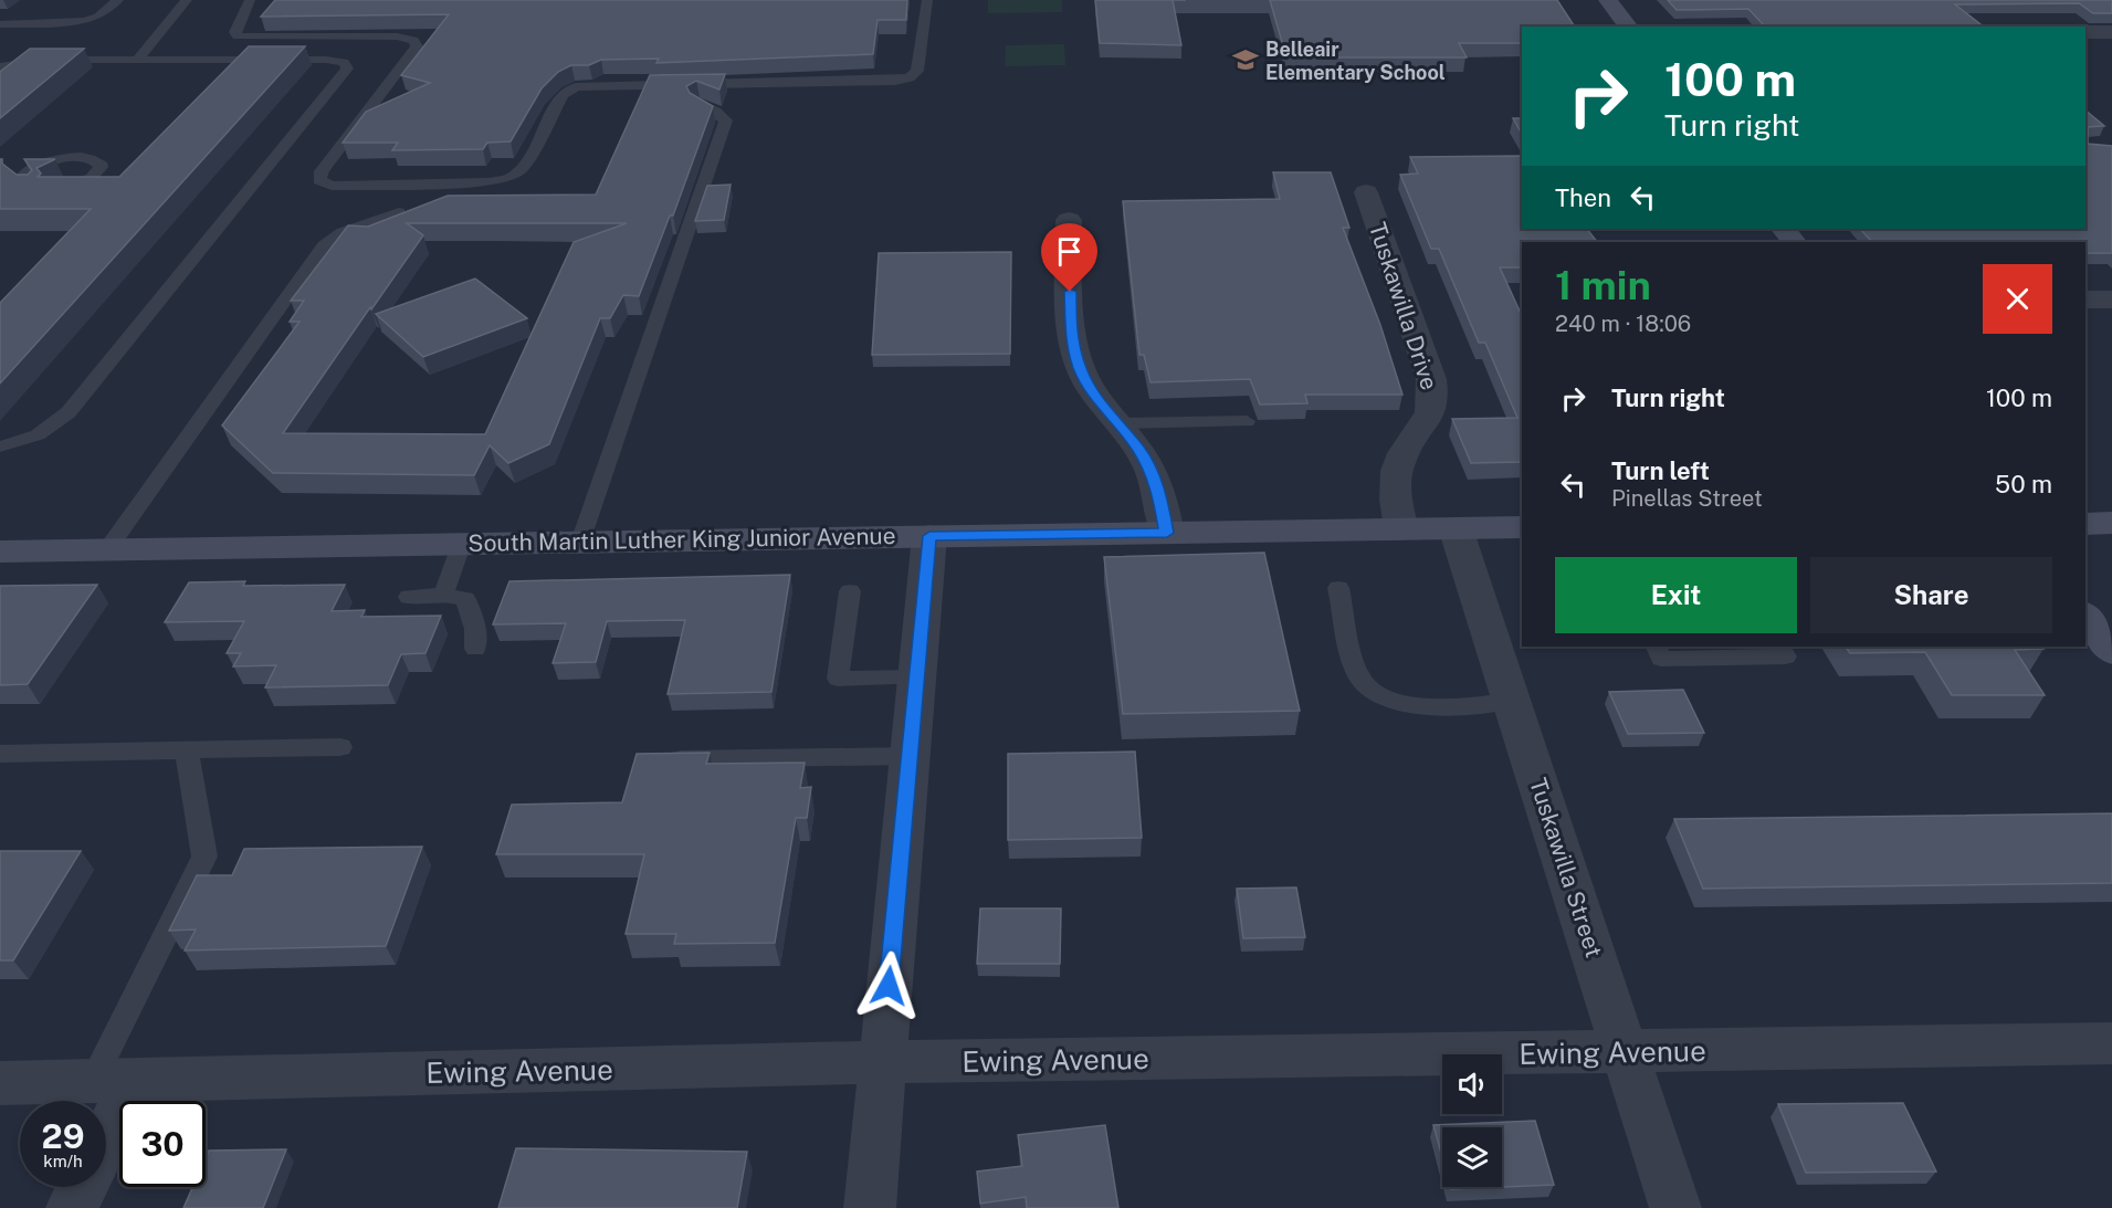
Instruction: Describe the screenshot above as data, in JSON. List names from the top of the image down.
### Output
{
  "streets": {
    "street": [
      "Tuskawilla Drive",
      "South Martin Luther King Junior Avenue",
      "Tuskawilla Street",
      "Ewing Avenue"
    ]
  },
  "crossings": [
    ["Tuskawilla Drive", "South Martin Luther King Junior Avenue"],
    ["South Martin Luther King Junior Avenue", "Tuskawilla Street"],
    ["Tuskawilla Street", "Ewing Avenue"]
  ],
  "places": {
    "school or university": ["Belleair Elementary School"]
  },
  "page": {
    "turn": ["100 m", "Turn right"],
    "then": "Then",
    "heading": ["1 min", "240 m · 18:06"],
    "list": [
      {
        "name": "Turn right",
        "value": "100 m"
      },
      {
        "name": "Turn left",
        "note": "Pinellas Street",
        "value": "50 m"
      }
    ],
    "buttons": ["Exit", "Share"],
    "speed": "29 km/h",
    "limit": "30"
  }
}
